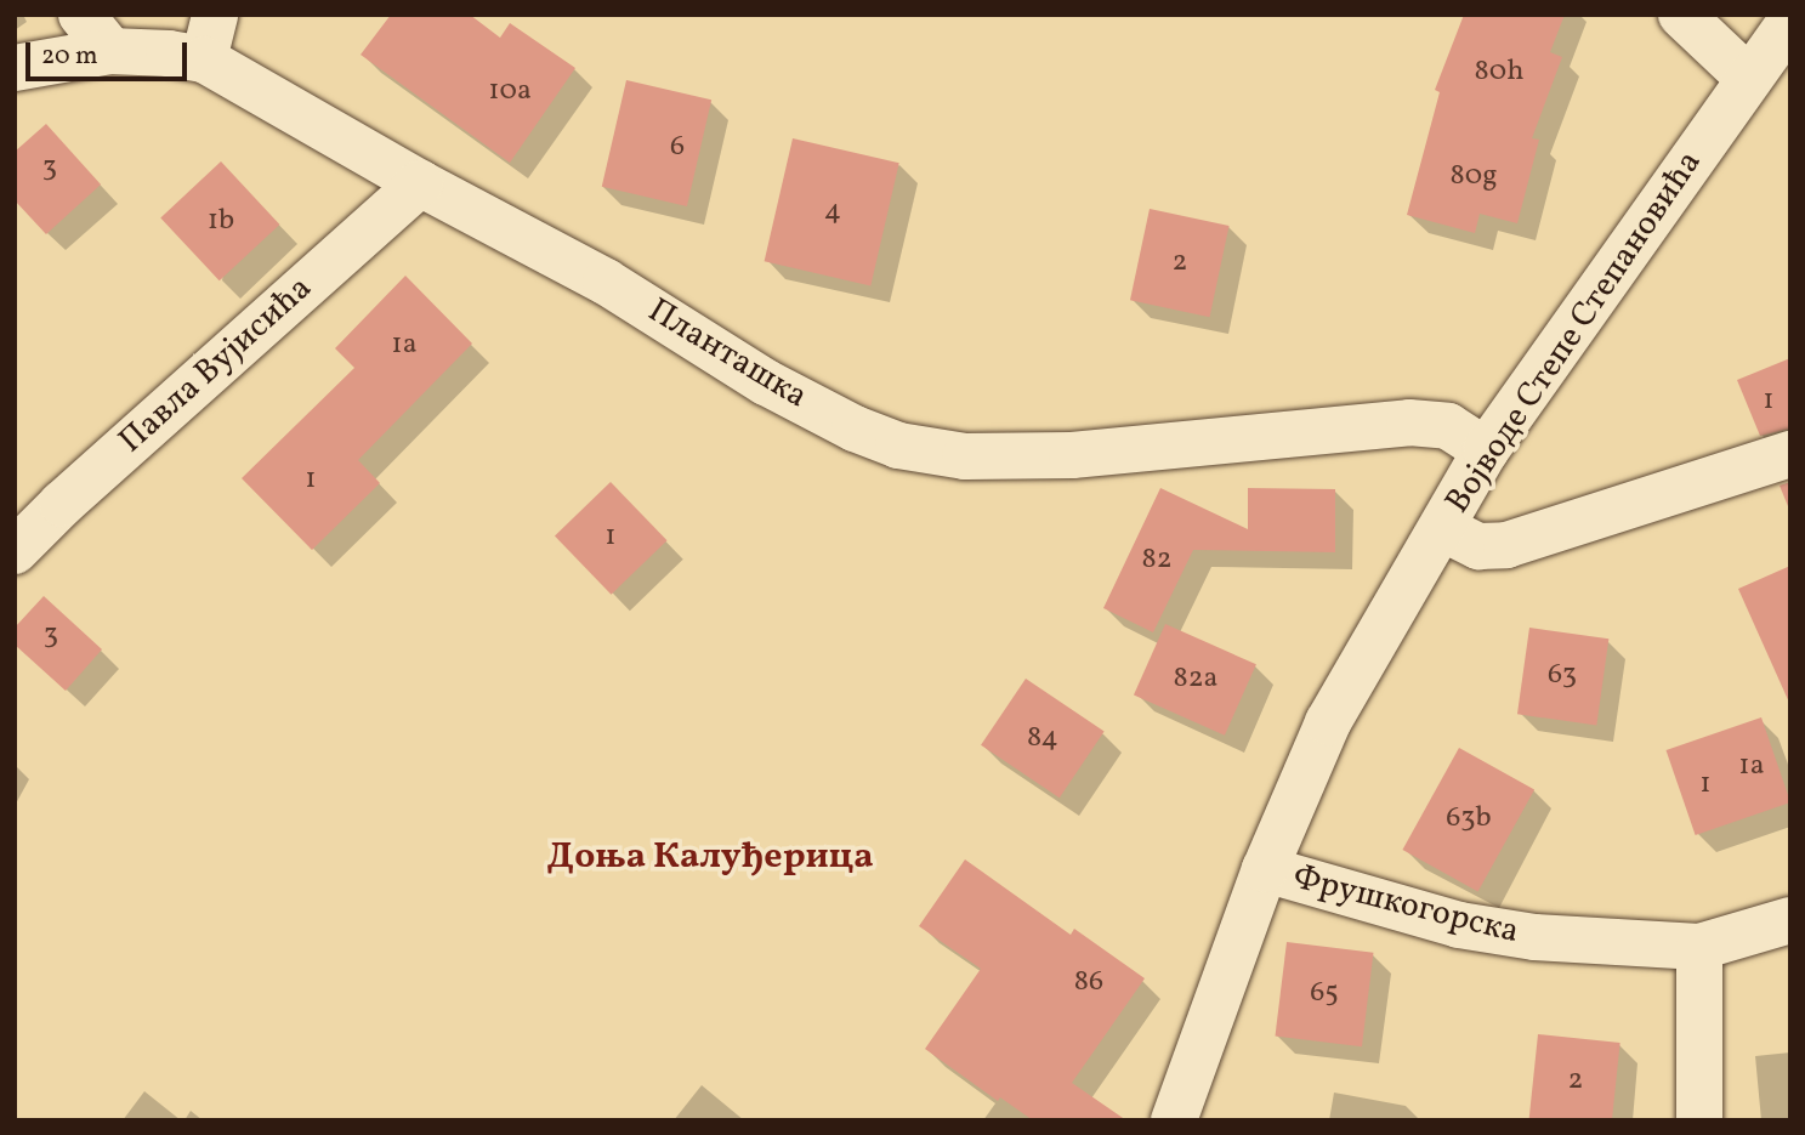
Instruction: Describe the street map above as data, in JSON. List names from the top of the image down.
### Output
{
  "streets": {
    "street": [
      "Војводе Степе Степановића",
      "Планташка",
      "Павла Вујисића",
      "Фрушкогорска"
    ]
  },
  "crossings": [
    ["Војводе Степе Степановића", "Планташка"],
    ["Војводе Степе Степановића", "Фрушкогорска"],
    ["Планташка", "Павла Вујисића"]
  ],
  "districts": ["Доња Калуђерица"],
  "house_numbers": [
    "80h",
    "10a",
    "6",
    "3",
    "80g",
    "4",
    "1b",
    "2",
    "1a",
    "1",
    "1",
    "1",
    "82",
    "3",
    "63",
    "82a",
    "84",
    "1a",
    "1",
    "63b",
    "86",
    "65",
    "2"
  ],
  "scale_bar": "20 m"
}
